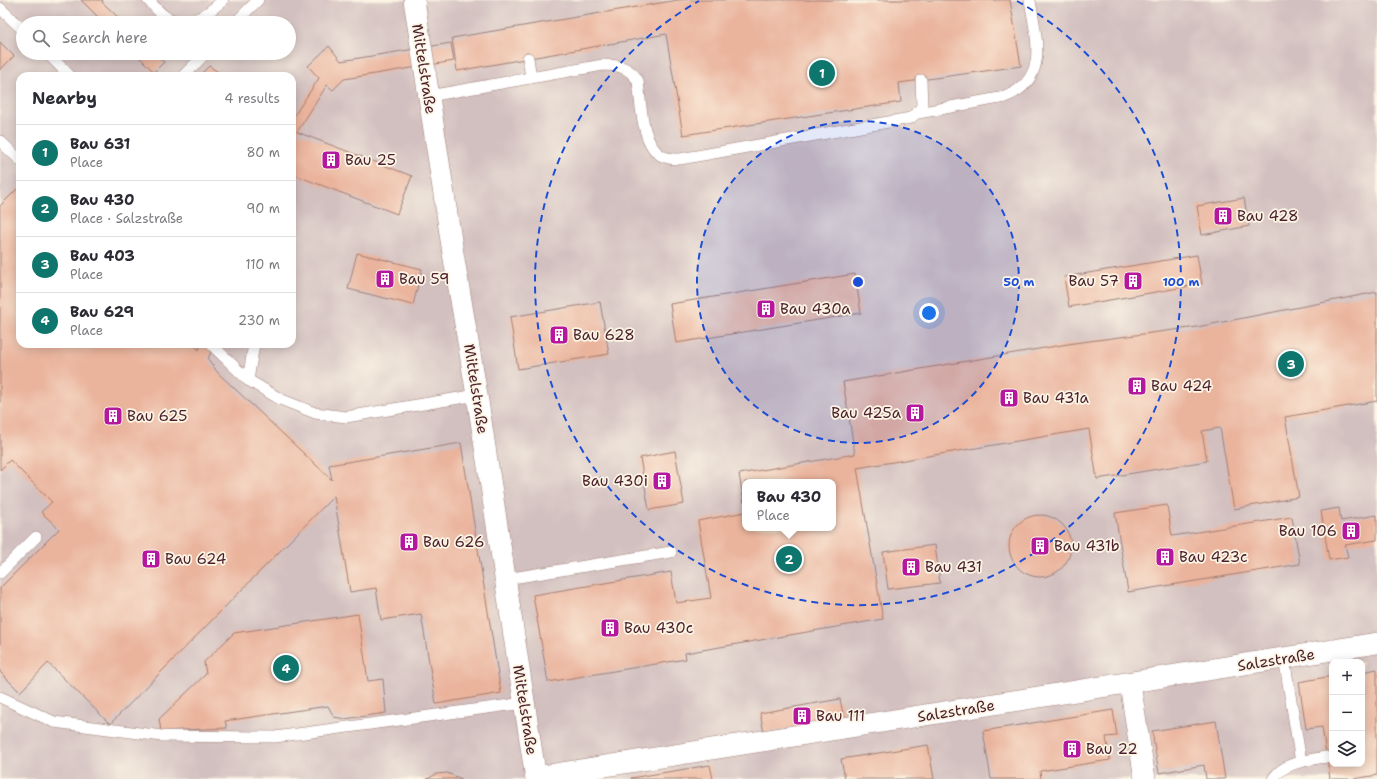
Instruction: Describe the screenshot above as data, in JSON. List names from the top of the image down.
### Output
{
  "streets": {
    "street": ["Mittelstraße", "Salzstraße"]
  },
  "crossings": [
    ["Mittelstraße", "Salzstraße"]
  ],
  "places": {
    "building": [
      "Bau 25",
      "Bau 428",
      "Bau 59",
      "Bau 57",
      "Bau 430a",
      "Bau 628",
      "Bau 424",
      "Bau 431a",
      "Bau 425a",
      "Bau 625",
      "Bau 430i",
      "Bau 106",
      "Bau 626",
      "Bau 431b",
      "Bau 423c",
      "Bau 624",
      "Bau 431",
      "Bau 430c",
      "Bau 111",
      "Bau 22"
    ]
  },
  "page": {
    "search": "Search here",
    "pins": [
      "1",
      "3",
      "2",
      "4"
    ],
    "heading": ["Nearby", "4 results"],
    "list": [
      {
        "mark": "1",
        "name": "Bau 631",
        "note": "Place",
        "value": "80 m"
      },
      {
        "mark": "2",
        "name": "Bau 430",
        "note": "Place · Salzstraße",
        "value": "90 m"
      },
      {
        "mark": "3",
        "name": "Bau 403",
        "note": "Place",
        "value": "110 m"
      },
      {
        "mark": "4",
        "name": "Bau 629",
        "note": "Place",
        "value": "230 m"
      }
    ],
    "popup": ["Bau 430", "Place"],
    "map_buttons": ["+", "−"]
  },
  "rings": ["50 m", "100 m"]
}
